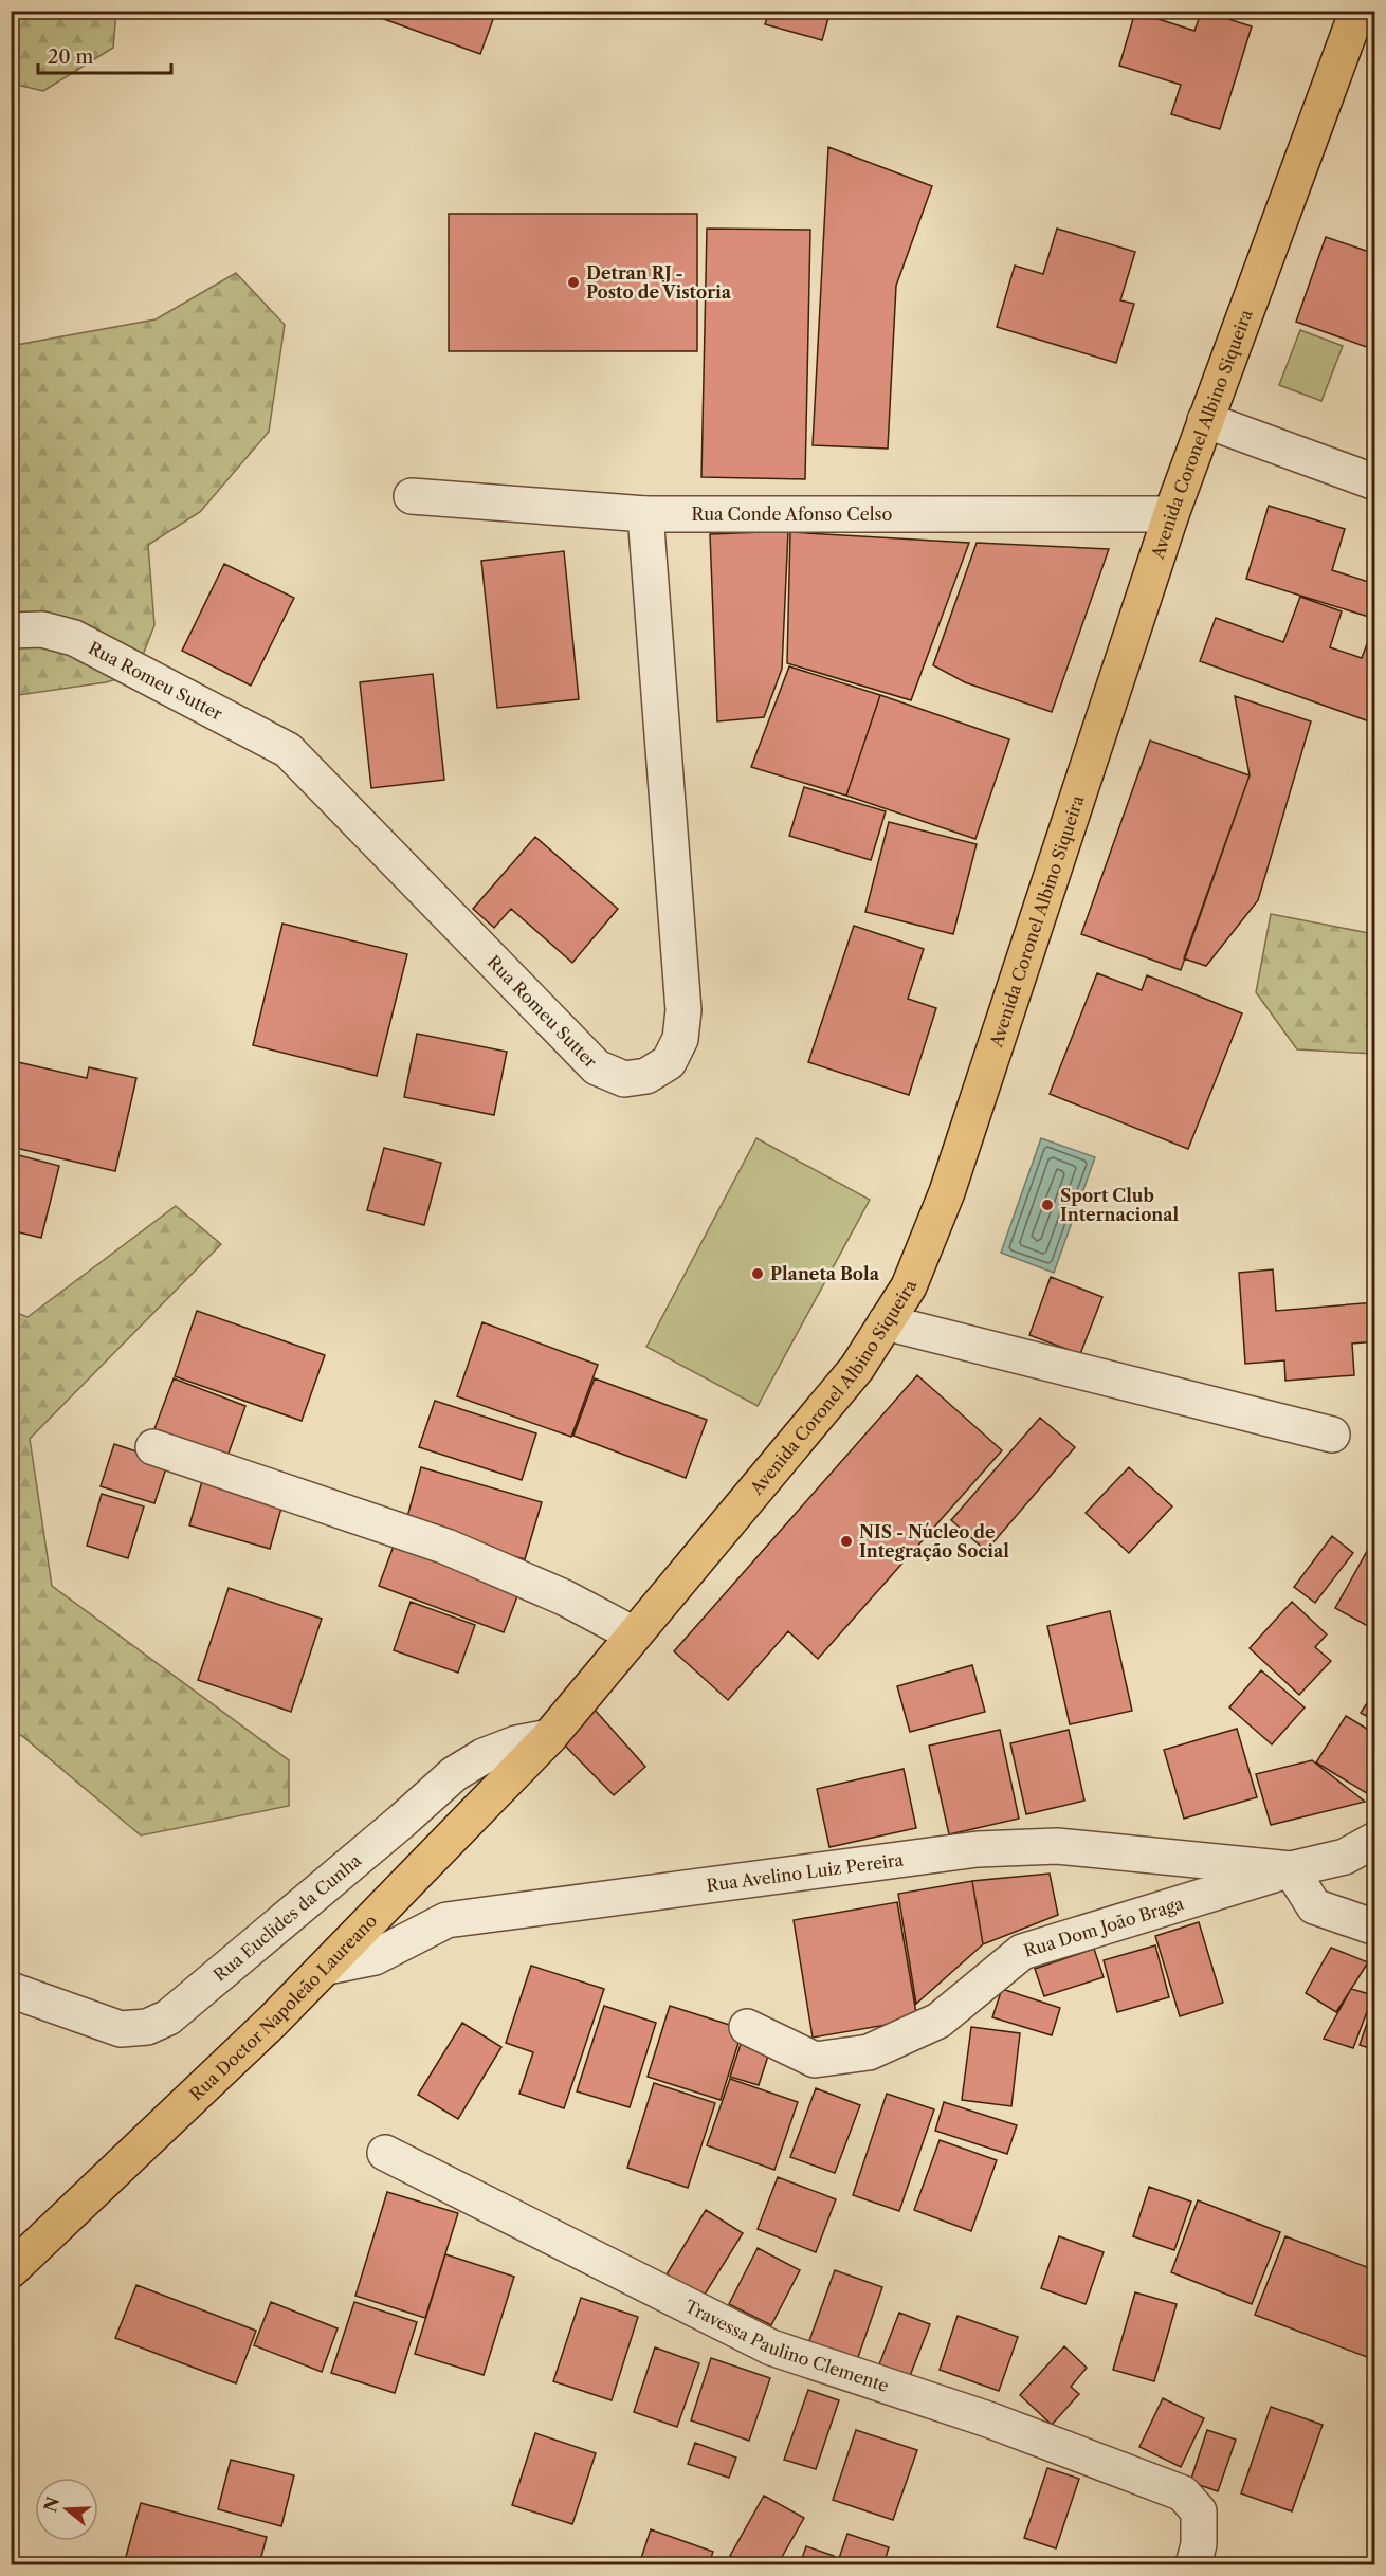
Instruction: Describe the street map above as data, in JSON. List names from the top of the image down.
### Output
{
  "streets": {
    "main road": ["Avenida Coronel Albino Siqueira", "Rua Doctor Napoleão Laureano"],
    "street": [
      "Rua Conde Afonso Celso",
      "Rua Romeu Sutter",
      "Rua Avelino Luiz Pereira",
      "Rua Euclides da Cunha",
      "Rua Dom João Braga",
      "Travessa Paulino Clemente"
    ]
  },
  "crossings": [
    ["Avenida Coronel Albino Siqueira", "Rua Conde Afonso Celso"],
    ["Avenida Coronel Albino Siqueira", "Rua Euclides da Cunha"],
    ["Avenida Coronel Albino Siqueira", "Rua Doctor Napoleão Laureano"],
    ["Rua Conde Afonso Celso", "Rua Romeu Sutter"],
    ["Rua Avelino Luiz Pereira", "Rua Dom João Braga"],
    ["Rua Avelino Luiz Pereira", "Rua Doctor Napoleão Laureano"],
    ["Rua Euclides da Cunha", "Rua Doctor Napoleão Laureano"]
  ],
  "places": [
    "Detran RJ - Posto de Vistoria",
    "Sport Club Internacional",
    "Planeta Bola",
    "NIS - Núcleo de Integração Social"
  ],
  "scale_bar": "20 m",
  "north": "left"
}
